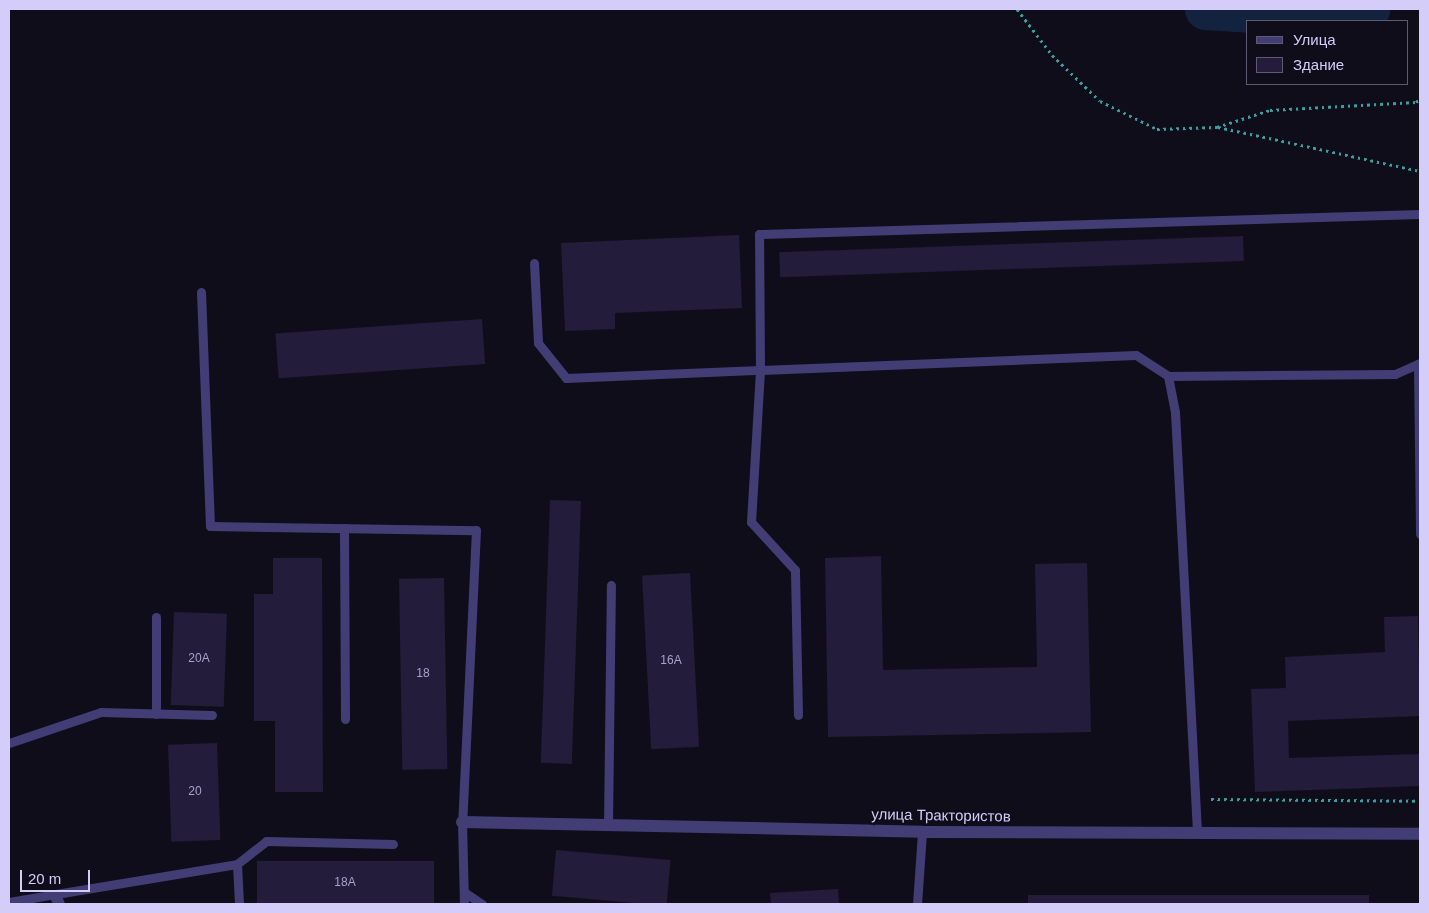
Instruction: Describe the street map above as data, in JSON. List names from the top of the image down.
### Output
{
  "streets": {
    "street": ["улица Трактористов"]
  },
  "house_numbers": [
    "20А",
    "16А",
    "18",
    "20",
    "18А"
  ],
  "legend": ["Улица", "Здание"],
  "scale_bar": "20 m"
}
